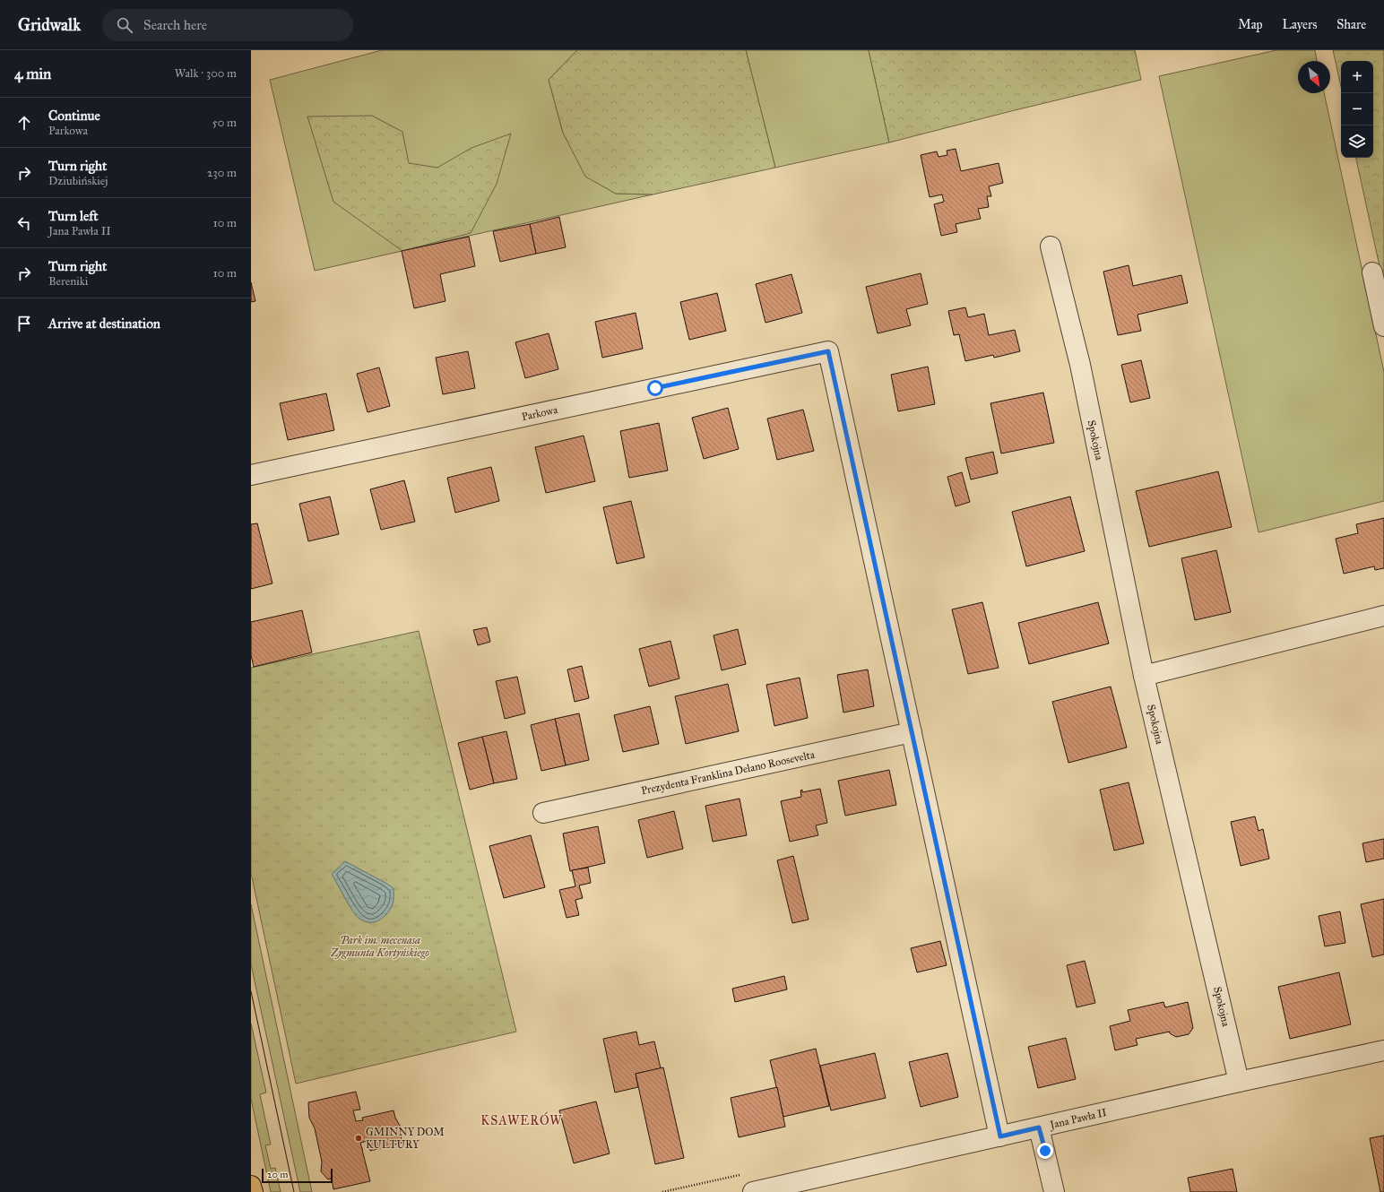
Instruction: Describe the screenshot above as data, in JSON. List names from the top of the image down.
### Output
{
  "streets": {
    "street": [
      "Parkowa",
      "Spokojna",
      "Prezydenta Franklina Delano Roosevelta",
      "Jana Pawła II"
    ]
  },
  "crossings": [
    ["Parkowa", "Prezydenta Franklina Delano Roosevelta"],
    ["Spokojna", "Jana Pawła II"]
  ],
  "districts": ["KSAWERÓW"],
  "parks": ["Park im. mecenasa Zygmunta Kortyńskiego"],
  "places": ["GMINNY DOM KULTURY"],
  "scale_bar": "20 m",
  "north": "bottom right",
  "page": {
    "header": "Gridwalk",
    "search": "Search here",
    "nav": ["Map", "Layers", "Share"],
    "heading": ["4 min", "Walk · 300 m"],
    "map_buttons": ["+", "−"],
    "list": [
      ["Continue", "Parkowa", "50 m"],
      ["Turn right", "Dziubińskiej", "230 m"],
      ["Turn left", "Jana Pawła II", "10 m"],
      ["Turn right", "Bereniki", "10 m"],
      "Arrive at destination"
    ],
    "scale": "20 m"
  }
}
